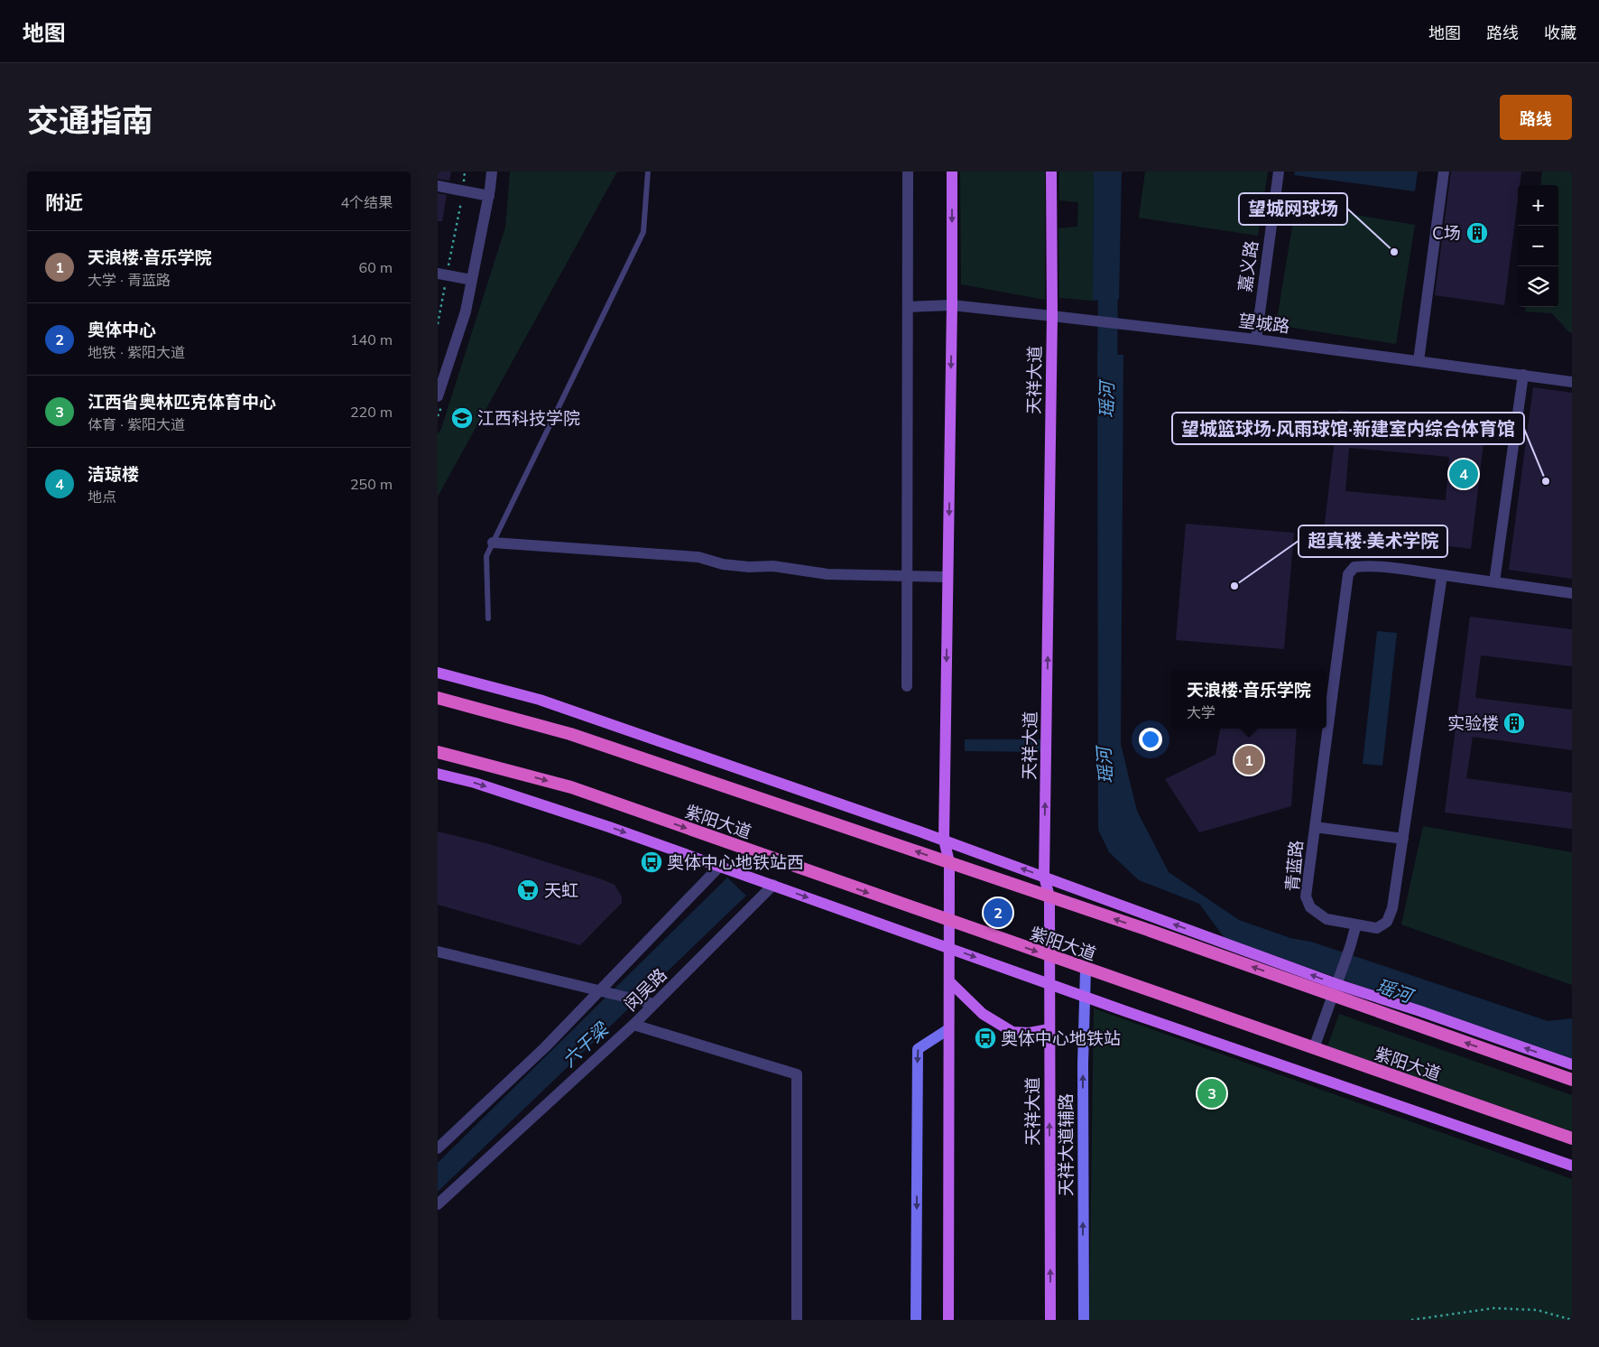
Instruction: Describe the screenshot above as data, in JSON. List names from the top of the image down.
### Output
{
  "streets": {
    "highway": ["紫阳大道"],
    "main road": ["天祥大道", "天祥大道辅路"],
    "street": [
      "嘉义路",
      "望城路",
      "青蓝路",
      "闵吴路"
    ]
  },
  "crossings": [
    ["嘉义路", "望城路"],
    ["望城路", "天祥大道"],
    ["天祥大道", "紫阳大道"],
    ["紫阳大道", "天祥大道辅路"]
  ],
  "one_way": ["天祥大道辅路"],
  "water": ["瑶河", "六干梁"],
  "places": {
    "building": ["C场", "实验楼"],
    "other": ["望城网球场", "望城篮球场·风雨球馆·新建室内综合体育馆", "超真楼·美术学院"],
    "school or university": ["江西科技学院"],
    "bus stop": ["奥体中心地铁站西", "奥体中心地铁站"],
    "supermarket": ["天虹"]
  },
  "page": {
    "header": "地图",
    "nav": ["地图", "路线", "收藏"],
    "title": "交通指南",
    "buttons": "路线",
    "heading": ["附近", "4个结果"],
    "map_buttons": ["+", "−"],
    "list": [
      {
        "mark": "1",
        "name": "天浪楼·音乐学院",
        "note": "大学 · 青蓝路",
        "value": "60 m"
      },
      {
        "mark": "2",
        "name": "奥体中心",
        "note": "地铁 · 紫阳大道",
        "value": "140 m"
      },
      {
        "mark": "3",
        "name": "江西省奥林匹克体育中心",
        "note": "体育 · 紫阳大道",
        "value": "220 m"
      },
      {
        "mark": "4",
        "name": "洁琼楼",
        "note": "地点",
        "value": "250 m"
      }
    ],
    "pins": [
      "4",
      "1",
      "2",
      "3"
    ],
    "popup": ["天浪楼·音乐学院", "大学"]
  }
}
